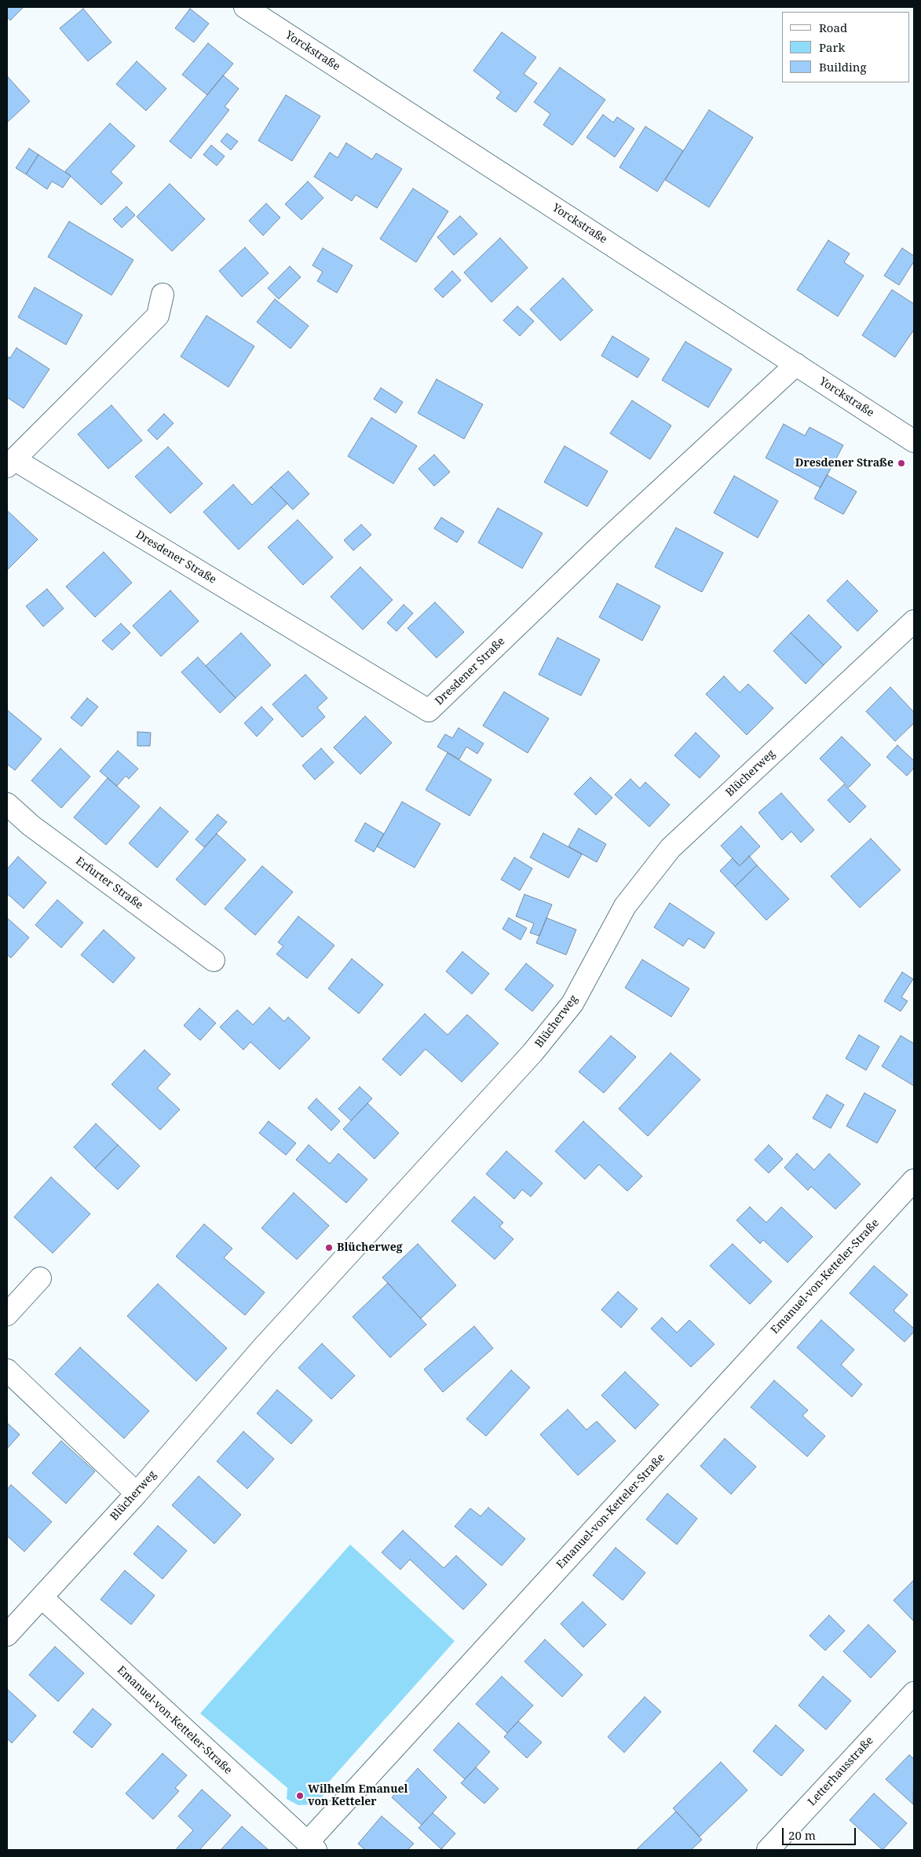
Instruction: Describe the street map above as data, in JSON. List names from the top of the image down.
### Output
{
  "streets": {
    "street": [
      "Yorckstraße",
      "Dresdener Straße",
      "Blücherweg",
      "Erfurter Straße",
      "Emanuel-von-Ketteler-Straße",
      "Letterhausstraße"
    ]
  },
  "crossings": [
    ["Yorckstraße", "Dresdener Straße"],
    ["Blücherweg", "Emanuel-von-Ketteler-Straße"]
  ],
  "places": ["Dresdener Straße", "Blücherweg", "Wilhelm Emanuel von Ketteler"],
  "legend": ["Road", "Park", "Building"],
  "scale_bar": "20 m"
}
